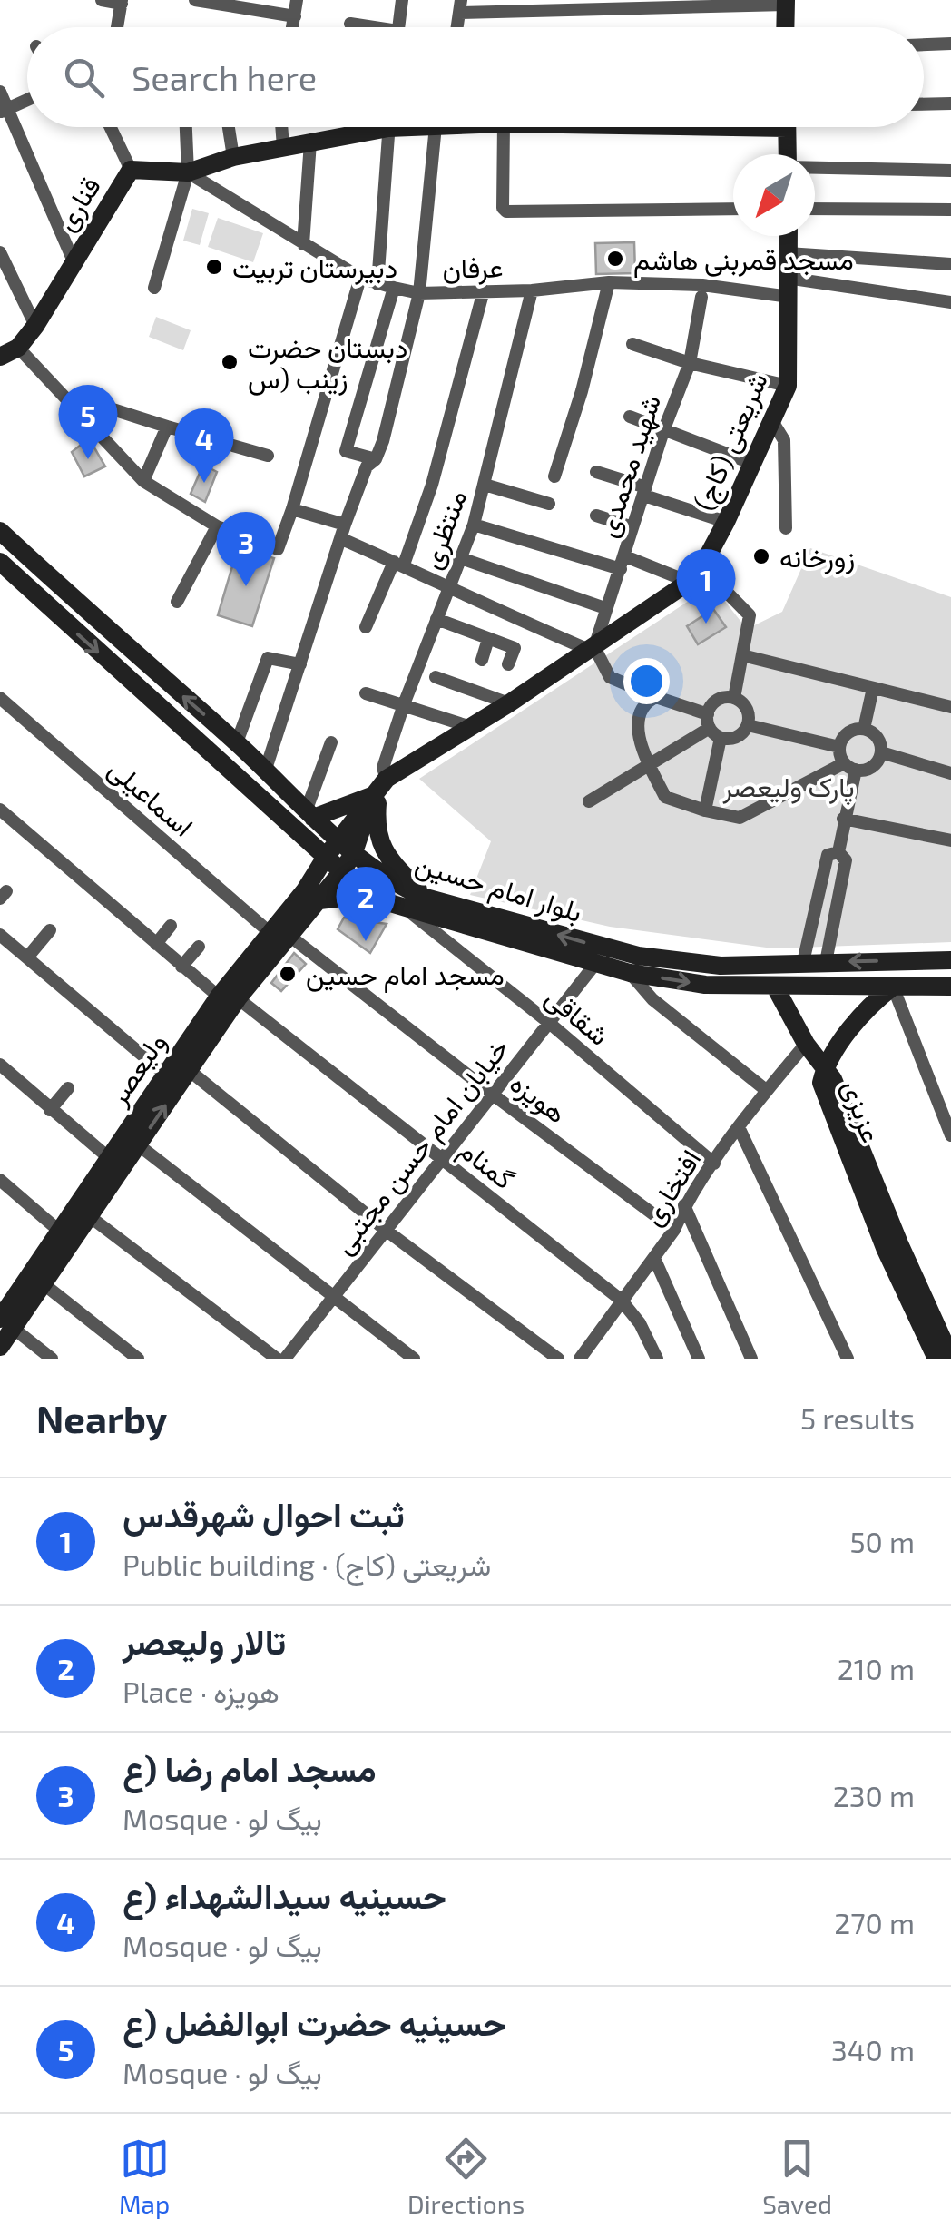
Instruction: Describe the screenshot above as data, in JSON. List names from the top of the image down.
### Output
{
  "streets": {
    "street": [
      "قناری",
      "عرفان",
      "شریعتی (کاج)",
      "شهید محمدی",
      "منتظری",
      "اسماعیلی",
      "بلوار امام حسین",
      "شقاقی",
      "ولیعصر",
      "هویزه",
      "عزیزی",
      "خیابان امام حسن مجتبی",
      "گمنام",
      "افتخاری"
    ]
  },
  "crossings": [
    ["قناری", "عرفان"],
    ["عرفان", "شریعتی (کاج)"],
    ["عرفان", "منتظری"],
    ["شریعتی (کاج)", "شهید محمدی"],
    ["شریعتی (کاج)", "منتظری"],
    ["شریعتی (کاج)", "ولیعصر"],
    ["منتظری", "ولیعصر"],
    ["اسماعیلی", "ولیعصر"],
    ["اسماعیلی", "هویزه"],
    ["بلوار امام حسین", "شقاقی"],
    ["بلوار امام حسین", "ولیعصر"],
    ["بلوار امام حسین", "عزیزی"],
    ["بلوار امام حسین", "خیابان امام حسن مجتبی"],
    ["شقاقی", "خیابان امام حسن مجتبی"],
    ["شقاقی", "افتخاری"],
    ["ولیعصر", "هویزه"],
    ["ولیعصر", "گمنام"],
    ["هویزه", "خیابان امام حسن مجتبی"],
    ["هویزه", "افتخاری"],
    ["عزیزی", "افتخاری"],
    ["خیابان امام حسن مجتبی", "گمنام"],
    ["گمنام", "افتخاری"]
  ],
  "parks": ["پارک ولیعصر"],
  "places": [
    "مسجد قمربنی هاشم",
    "دبیرستان تربیت",
    "دبستان حضرت زینب (س",
    "زورخانه",
    "مسجد امام حسین"
  ],
  "north": "bottom left",
  "page": {
    "search": "Search here",
    "pins": [
      "5",
      "4",
      "3",
      "1",
      "2"
    ],
    "heading": ["Nearby", "5 results"],
    "list": [
      {
        "mark": "1",
        "name": "ثبت احوال شهرقدس",
        "note": "Public building · شریعتی (کاج)",
        "value": "50 m"
      },
      {
        "mark": "2",
        "name": "تالار ولیعصر",
        "note": "Place · هویزه",
        "value": "210 m"
      },
      {
        "mark": "3",
        "name": "مسجد امام رضا (ع",
        "note": "Mosque · بیگ لو",
        "value": "230 m"
      },
      {
        "mark": "4",
        "name": "حسینیه سیدالشهداء (ع",
        "note": "Mosque · بیگ لو",
        "value": "270 m"
      },
      {
        "mark": "5",
        "name": "حسینیه حضرت ابوالفضل (ع",
        "note": "Mosque · بیگ لو",
        "value": "340 m"
      }
    ],
    "nav": ["Map", "Directions", "Saved"]
  }
}
